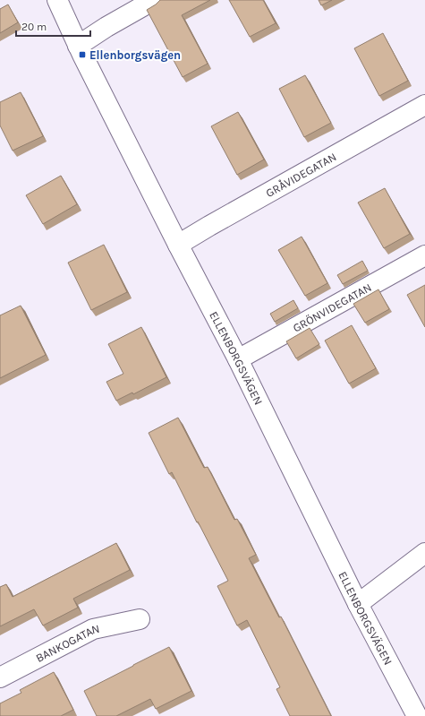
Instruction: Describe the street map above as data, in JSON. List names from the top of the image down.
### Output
{
  "streets": {
    "street": [
      "GRÅVIDEGATAN",
      "GRÖNVIDEGATAN",
      "ELLENBORGSVÄGEN",
      "BANKOGATAN"
    ]
  },
  "crossings": [
    ["GRÅVIDEGATAN", "ELLENBORGSVÄGEN"],
    ["GRÖNVIDEGATAN", "ELLENBORGSVÄGEN"]
  ],
  "places": {
    "transit": ["Ellenborgsvägen"]
  },
  "scale_bar": "20 m"
}
